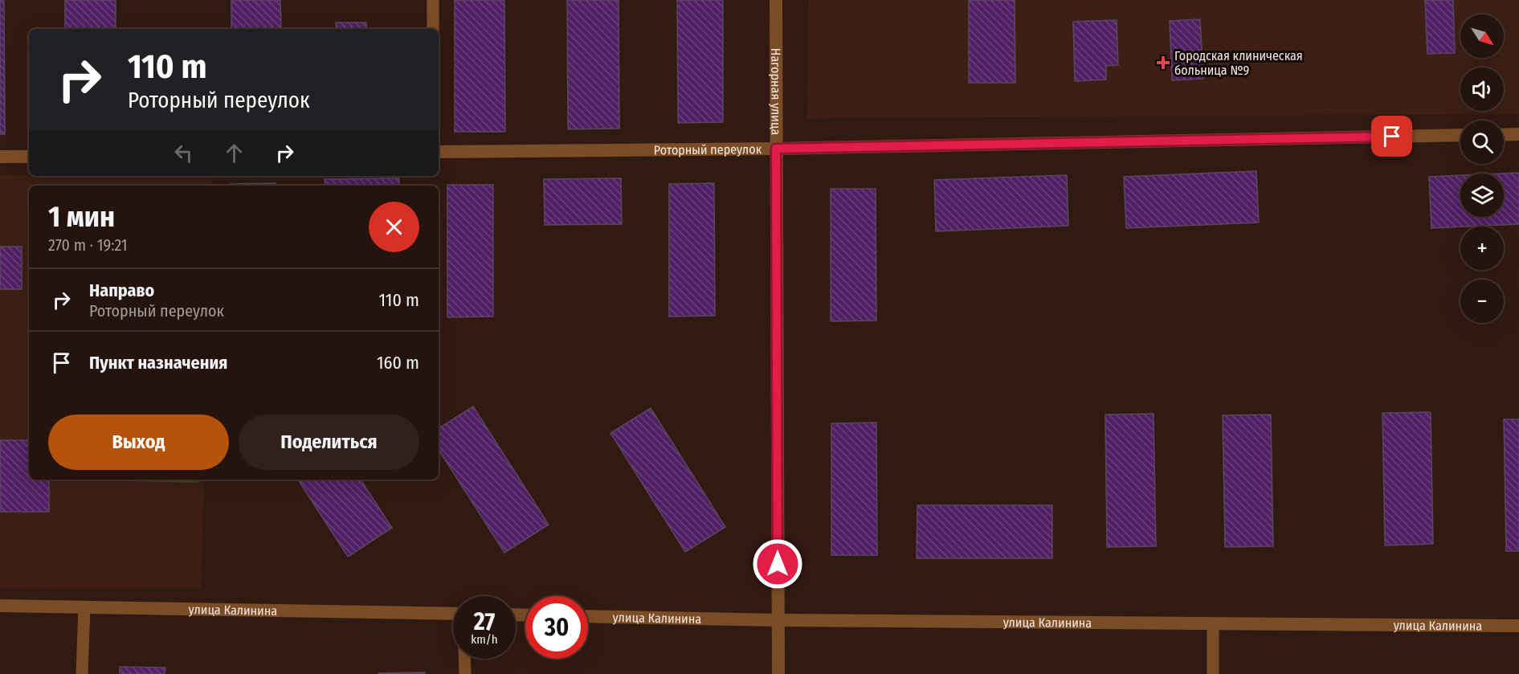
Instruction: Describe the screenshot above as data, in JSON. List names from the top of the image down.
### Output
{
  "streets": {
    "street": ["Нагорная улица", "Роторный переулок", "улица Калинина"]
  },
  "crossings": [
    ["Нагорная улица", "Роторный переулок"],
    ["Нагорная улица", "улица Калинина"]
  ],
  "places": {
    "health": ["Городская клиническая больница №9"]
  },
  "north": "bottom right",
  "page": {
    "map_buttons": ["+", "−"],
    "turn": ["110 m", "Роторный переулок"],
    "heading": ["1 мин", "270 m · 19:21"],
    "list": [
      {
        "name": "Направо",
        "note": "Роторный переулок",
        "value": "110 m"
      },
      {
        "name": "Пункт назначения",
        "value": "160 m"
      }
    ],
    "buttons": ["Выход", "Поделиться"],
    "speed": "27 km/h",
    "limit": "30"
  }
}
